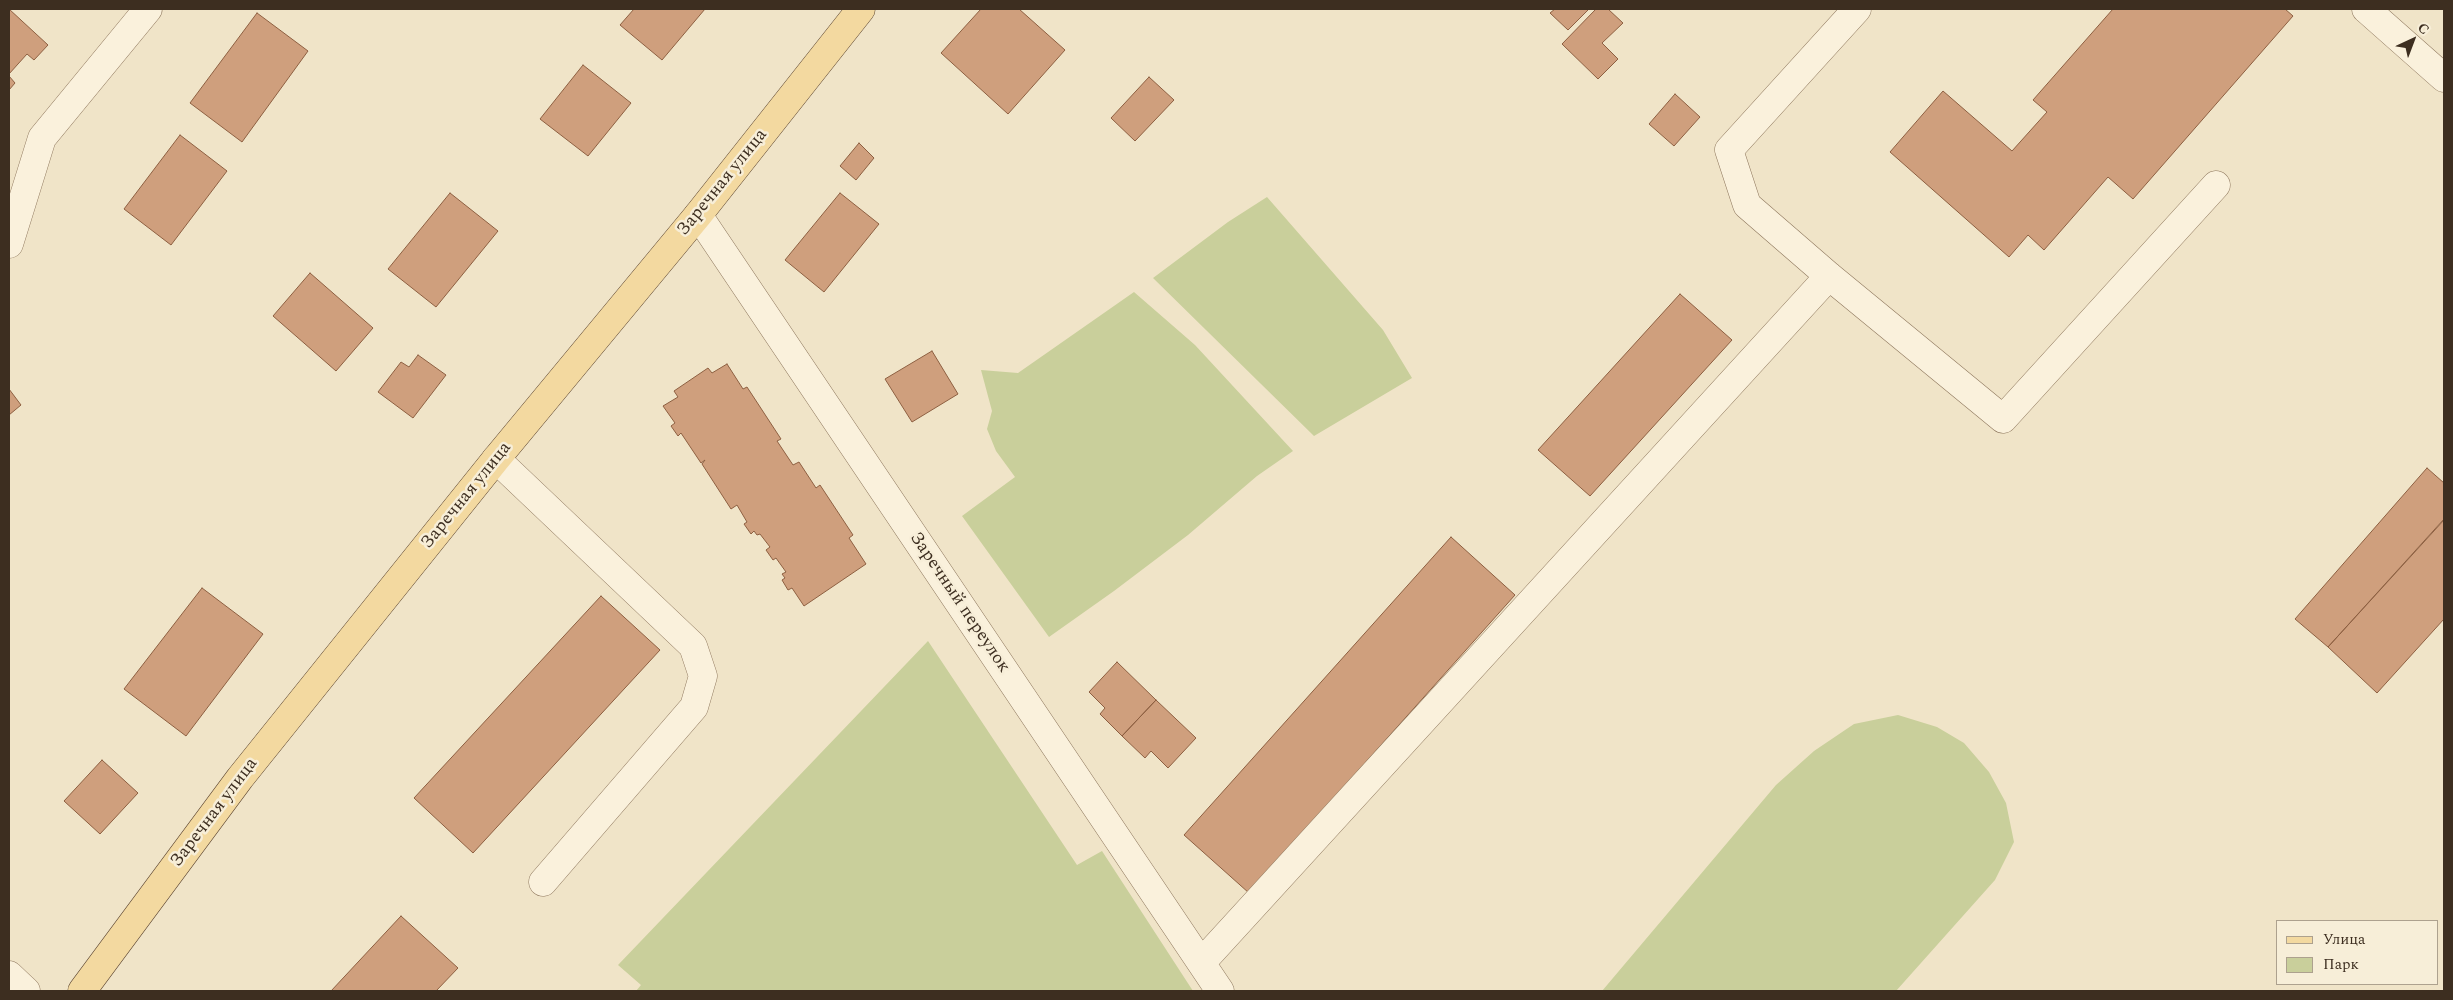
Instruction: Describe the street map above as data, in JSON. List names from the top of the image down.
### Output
{
  "streets": {
    "main road": ["Заречная улица"],
    "street": ["Заречный переулок"]
  },
  "crossings": [
    ["Заречная улица", "Заречный переулок"]
  ],
  "legend": ["Улица", "Парк"],
  "north": "top right"
}
